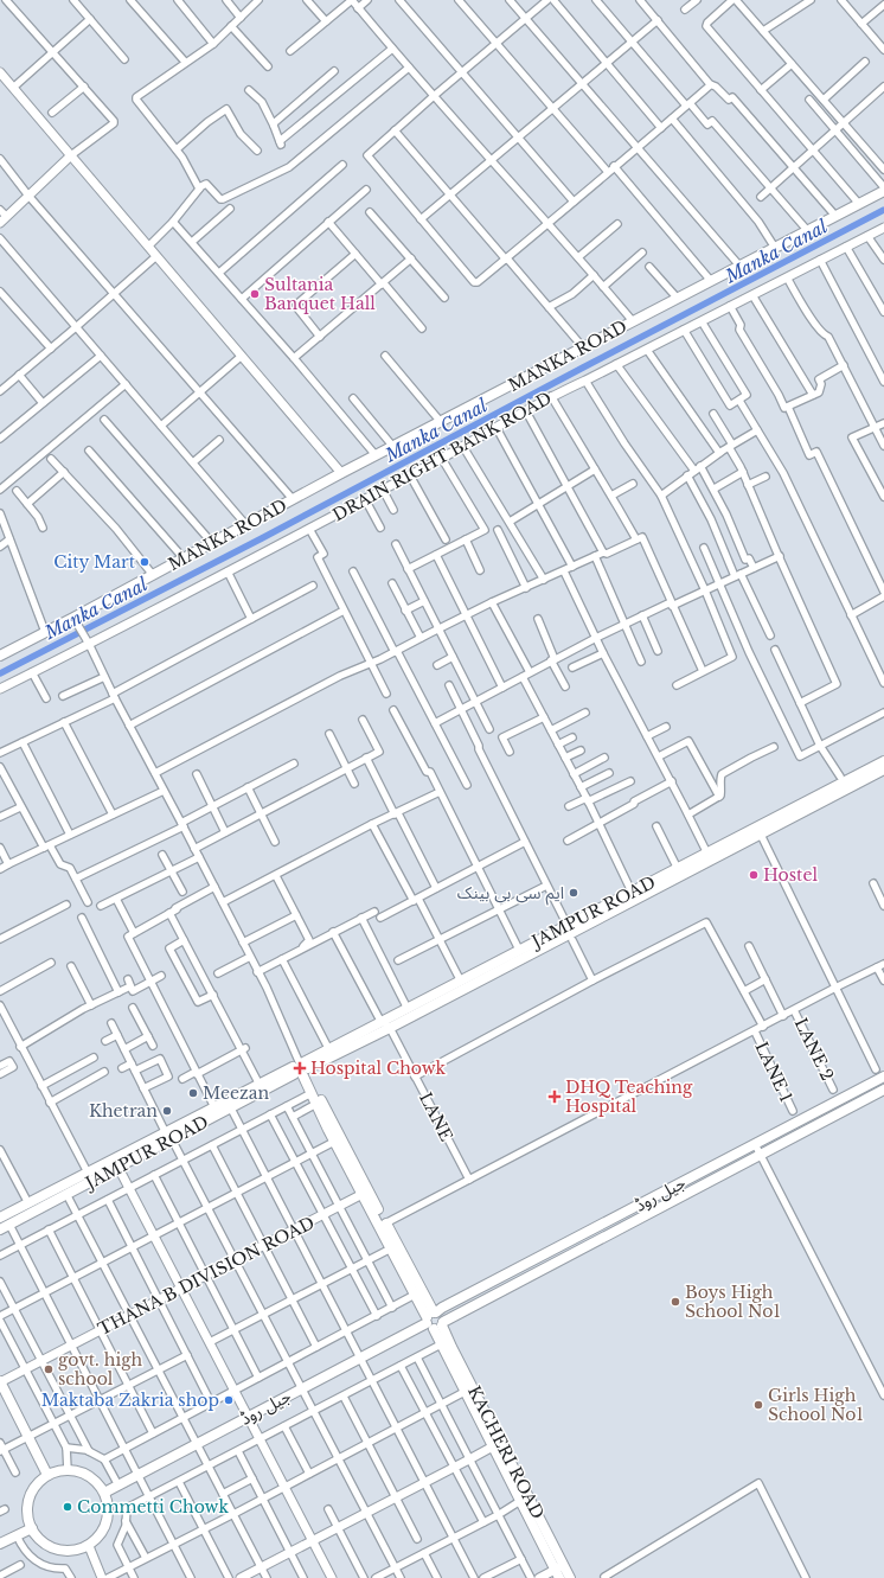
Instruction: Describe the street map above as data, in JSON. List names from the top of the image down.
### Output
{
  "streets": {
    "main road": [
      "MANKA ROAD",
      "JAMPUR ROAD",
      "جیل روڈ",
      "KACHERI ROAD"
    ],
    "street": [
      "DRAIN RIGHT BANK ROAD",
      "LANE 2",
      "LANE 1",
      "LANE",
      "THANA B DIVISION ROAD"
    ]
  },
  "crossings": [
    ["JAMPUR ROAD", "LANE"],
    ["JAMPUR ROAD", "KACHERI ROAD"],
    ["جیل روڈ", "KACHERI ROAD"],
    ["THANA B DIVISION ROAD", "KACHERI ROAD"]
  ],
  "water": ["Manka Canal"],
  "places": {
    "other": [
      "Sultania Banquet Hall",
      "City Mart",
      "Hostel",
      "ایم سی بی بینک",
      "Meezan",
      "Khetran",
      "Boys High School No1",
      "govt. high school",
      "Maktaba Zakria shop",
      "Girls High School No1",
      "Commetti Chowk"
    ],
    "health": ["Hospital Chowk", "DHQ Teaching Hospital"]
  }
}
